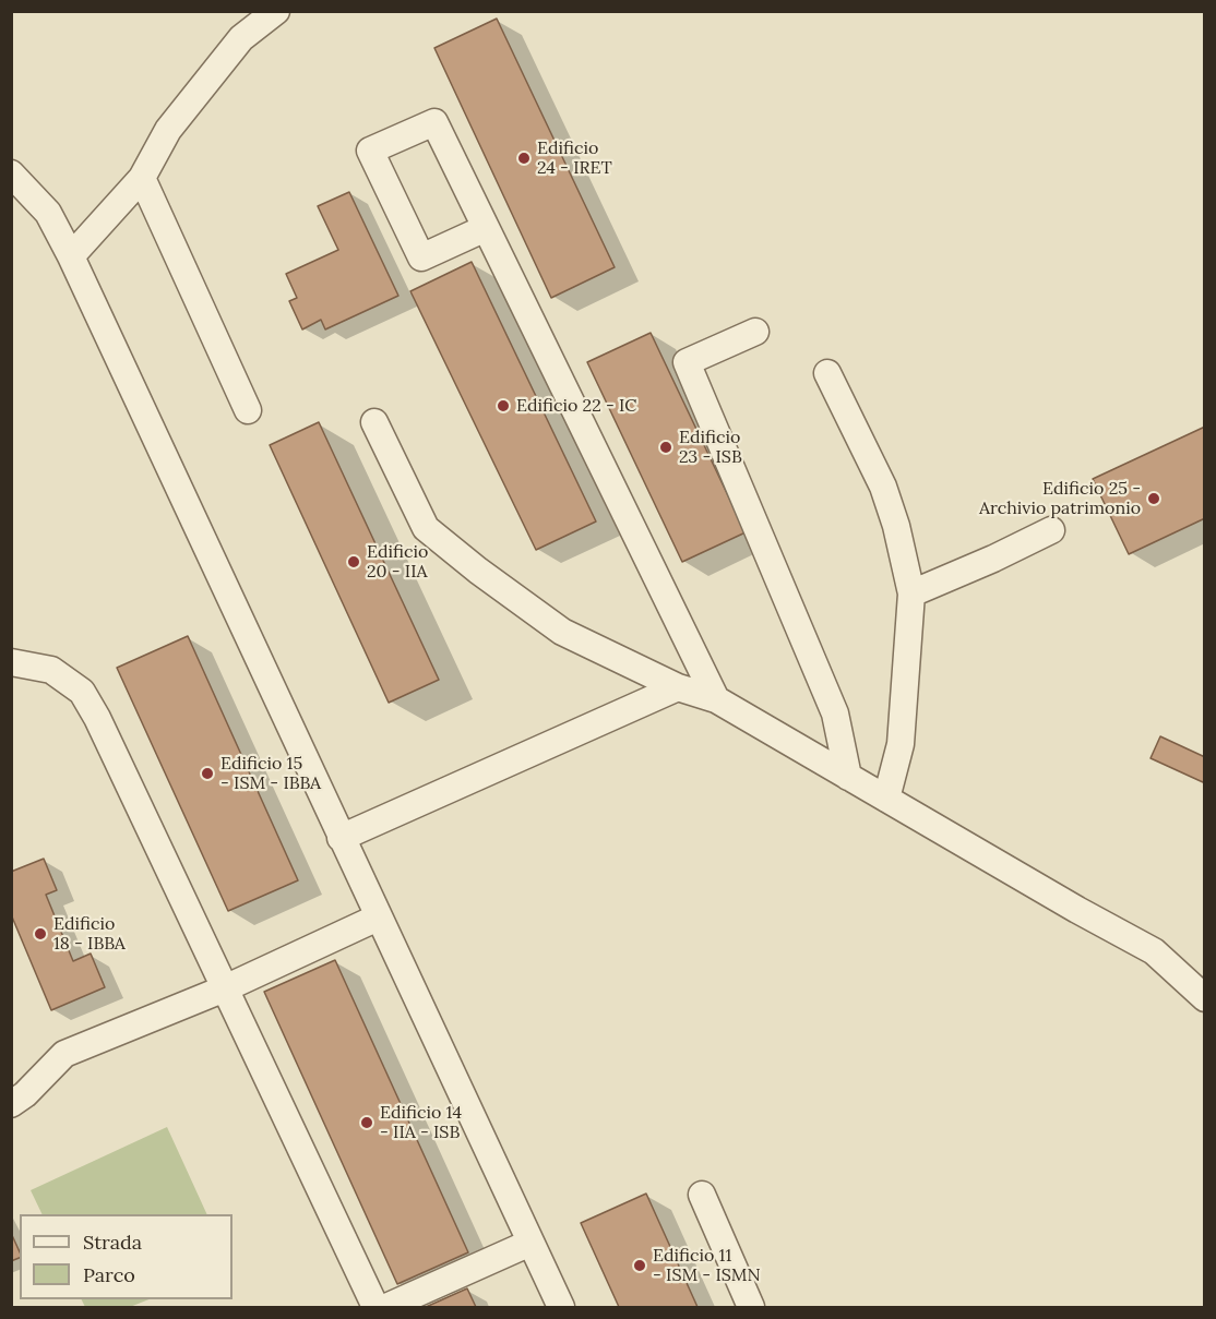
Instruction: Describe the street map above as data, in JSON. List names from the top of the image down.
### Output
{
  "places": [
    "Edificio 24 - IRET",
    "Edificio 22 - IC",
    "Edificio 23 - ISB",
    "Edificio 25 - Archivio patrimonio",
    "Edificio 20 - IIA",
    "Edificio 15 - ISM - IBBA",
    "Edificio 18 - IBBA",
    "Edificio 14 - IIA - ISB",
    "Edificio 11 - ISM - ISMN"
  ],
  "legend": ["Strada", "Parco"]
}
